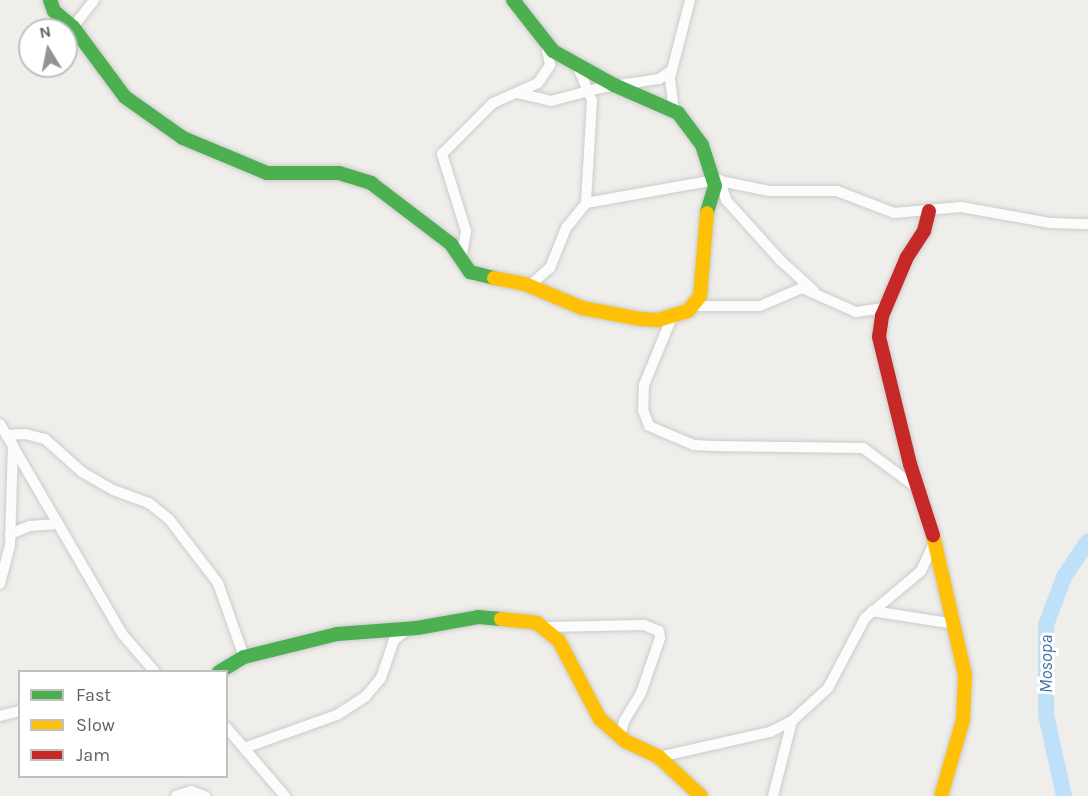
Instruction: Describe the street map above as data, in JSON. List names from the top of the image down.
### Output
{
  "water": ["Mosopa"],
  "legend": ["Fast", "Slow", "Jam"],
  "north": "top"
}
